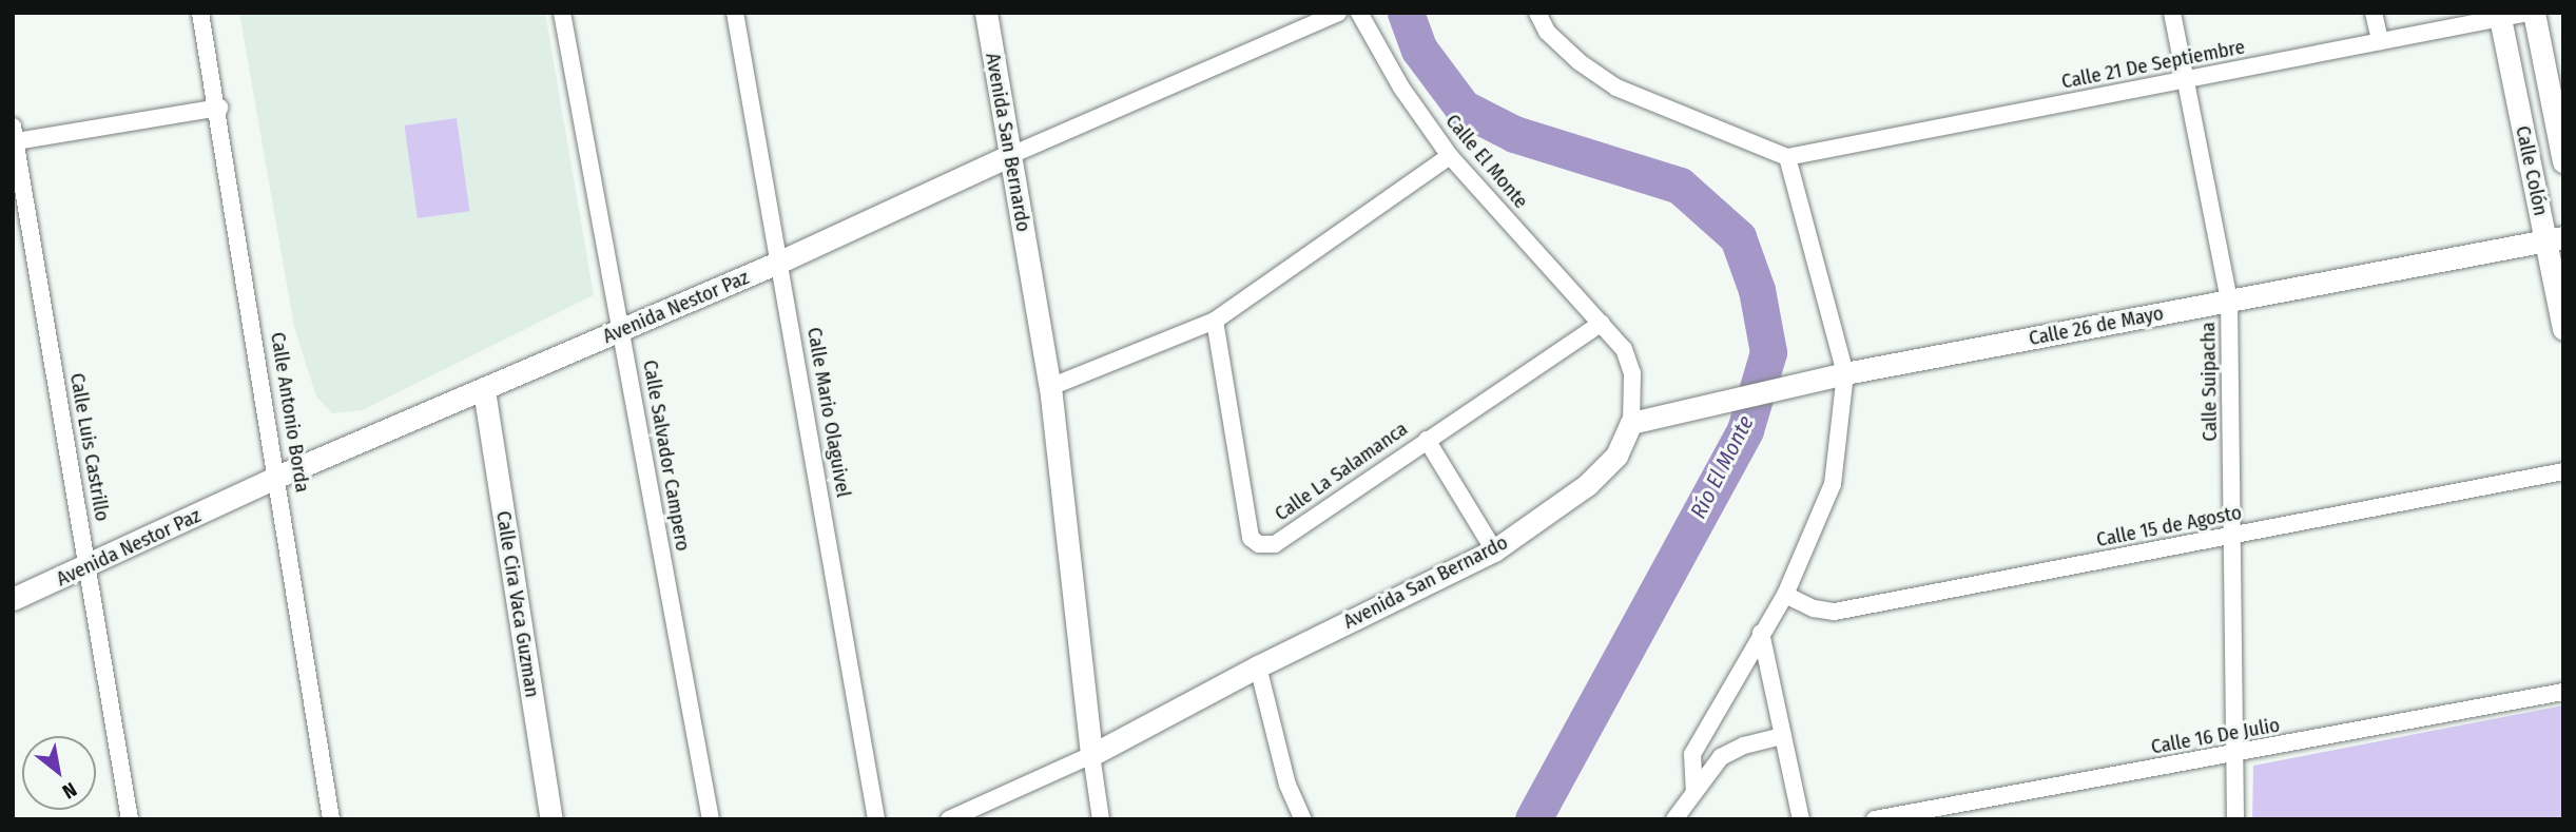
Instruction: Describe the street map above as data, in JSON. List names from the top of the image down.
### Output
{
  "streets": {
    "street": [
      "Calle 21 De Septiembre",
      "Avenida San Bernardo",
      "Calle El Monte",
      "Calle Colón",
      "Avenida Nestor Paz",
      "Calle 26 de Mayo",
      "Calle Suipacha",
      "Calle Antonio Borda",
      "Calle Mario Olaguivel",
      "Calle Luis Castrillo",
      "Calle Salvador Campero",
      "Calle La Salamanca",
      "Calle 15 de Agosto",
      "Calle Cira Vaca Guzman",
      "Calle 16 De Julio"
    ]
  },
  "crossings": [
    ["Calle 21 De Septiembre", "Calle Colón"],
    ["Calle 21 De Septiembre", "Calle Suipacha"],
    ["Avenida San Bernardo", "Calle El Monte"],
    ["Avenida San Bernardo", "Avenida Nestor Paz"],
    ["Avenida San Bernardo", "Calle 26 de Mayo"],
    ["Avenida San Bernardo", "Calle La Salamanca"],
    ["Calle El Monte", "Calle La Salamanca"],
    ["Calle Colón", "Calle 26 de Mayo"],
    ["Avenida Nestor Paz", "Calle Antonio Borda"],
    ["Avenida Nestor Paz", "Calle Mario Olaguivel"],
    ["Avenida Nestor Paz", "Calle Luis Castrillo"],
    ["Avenida Nestor Paz", "Calle Salvador Campero"],
    ["Avenida Nestor Paz", "Calle Cira Vaca Guzman"],
    ["Calle 26 de Mayo", "Calle Suipacha"],
    ["Calle Suipacha", "Calle 15 de Agosto"],
    ["Calle Suipacha", "Calle 16 De Julio"]
  ],
  "water": ["Río El Monte"],
  "north": "bottom right"
}
